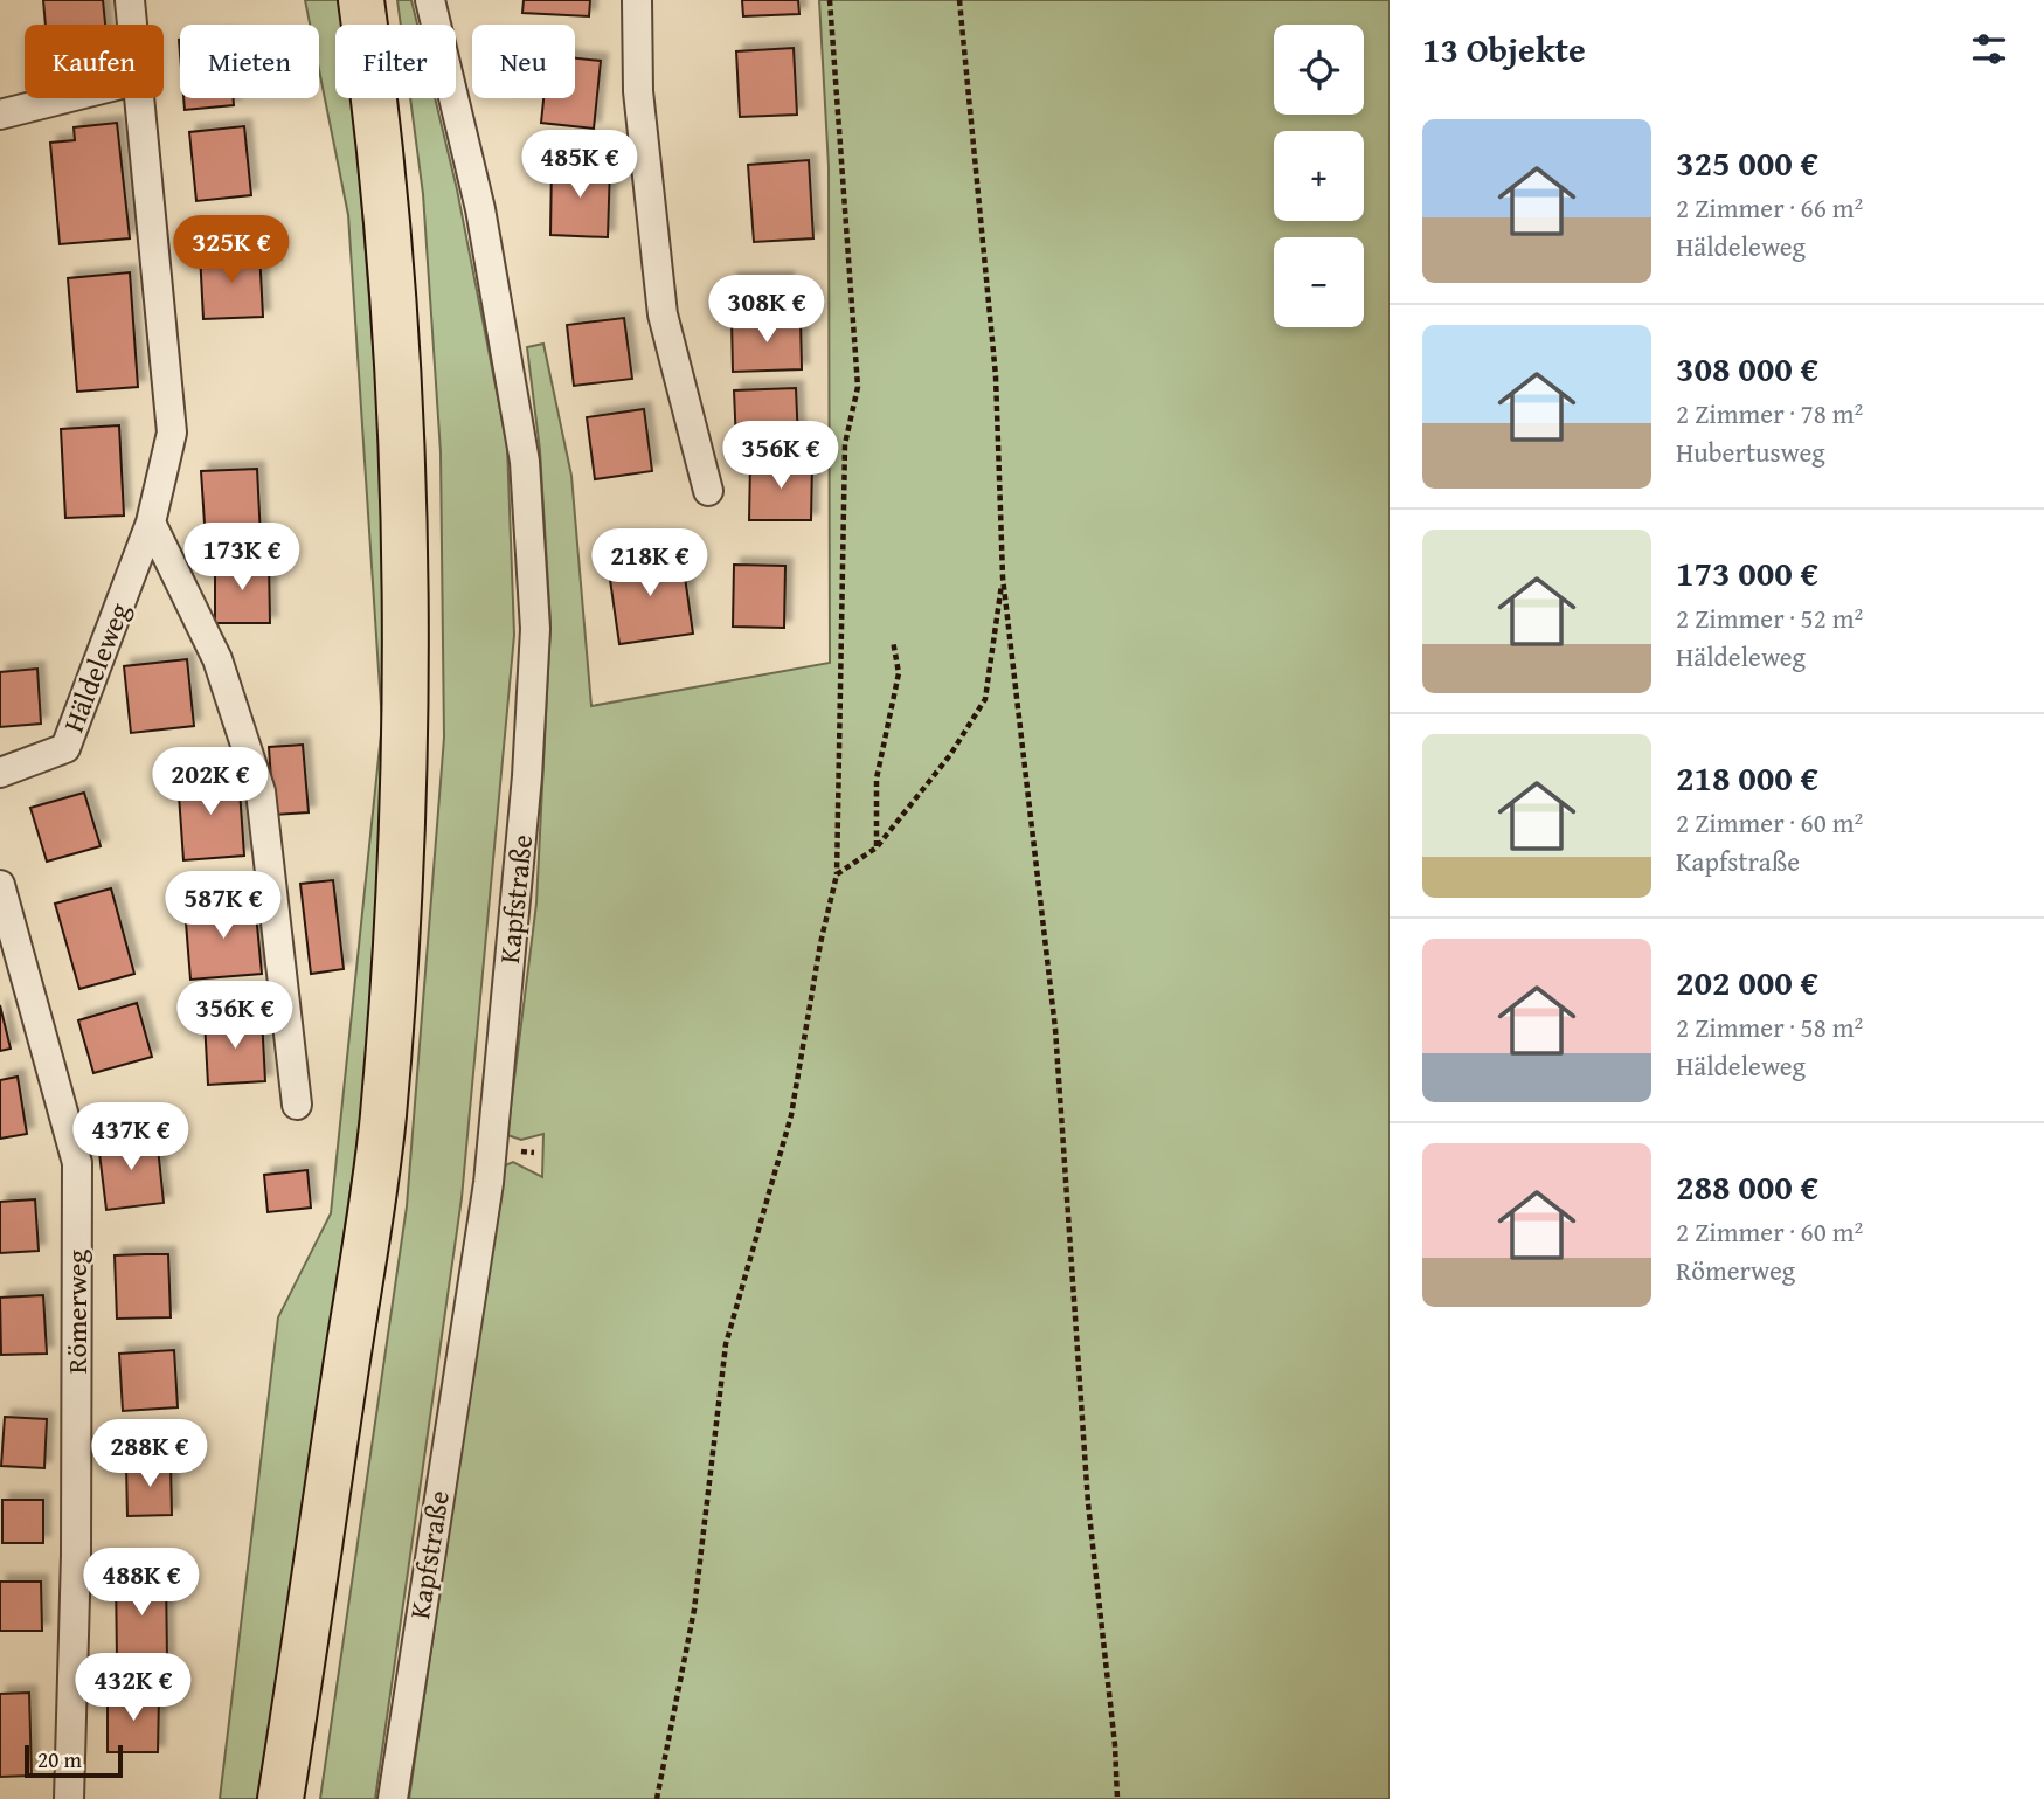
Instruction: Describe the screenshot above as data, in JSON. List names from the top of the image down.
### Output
{
  "streets": {
    "street": ["Häldeleweg", "Kapfstraße", "Römerweg"]
  },
  "scale_bar": "20 m",
  "page": {
    "heading": "13 Objekte",
    "map_buttons": ["+", "−"],
    "chip": [
      "Kaufen",
      "Mieten",
      "Filter",
      "Neu"
    ],
    "list": [
      {
        "name": "325 000 €",
        "note": "2 Zimmer · 66 m² · Häldeleweg"
      },
      {
        "name": "308 000 €",
        "note": "2 Zimmer · 78 m² · Hubertusweg"
      },
      {
        "name": "173 000 €",
        "note": "2 Zimmer · 52 m² · Häldeleweg"
      },
      {
        "name": "218 000 €",
        "note": "2 Zimmer · 60 m² · Kapfstraße"
      },
      {
        "name": "202 000 €",
        "note": "2 Zimmer · 58 m² · Häldeleweg"
      },
      {
        "name": "288 000 €",
        "note": "2 Zimmer · 60 m² · Römerweg"
      }
    ],
    "price": [
      "485K €",
      "325K €",
      "308K €",
      "356K €",
      "173K €",
      "218K €",
      "202K €",
      "587K €",
      "356K €",
      "437K €",
      "288K €",
      "488K €",
      "432K €"
    ],
    "scale": "20 m"
  }
}
